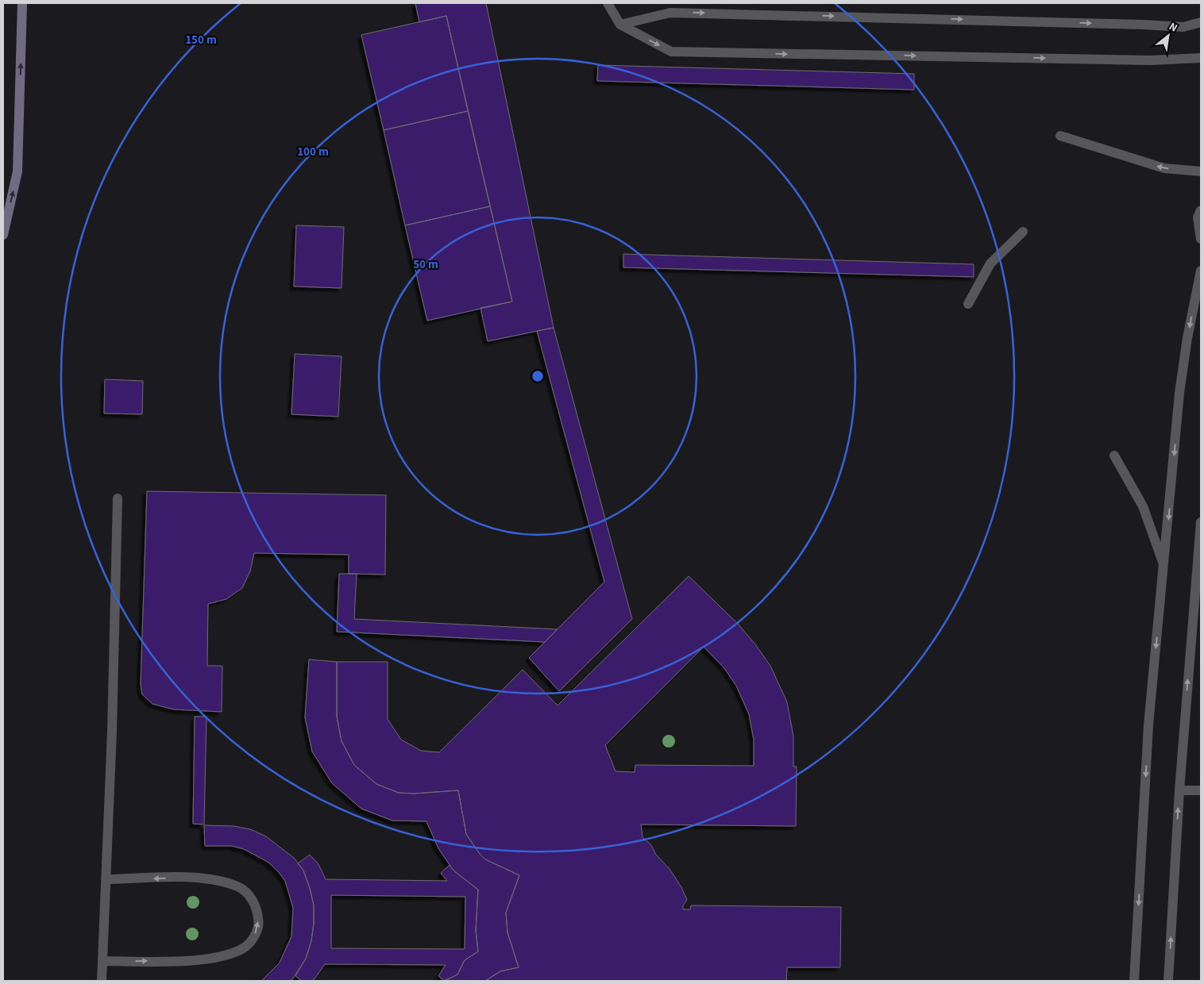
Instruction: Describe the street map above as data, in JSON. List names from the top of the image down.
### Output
{
  "north": "top right",
  "rings": ["150 m", "100 m", "50 m"]
}
